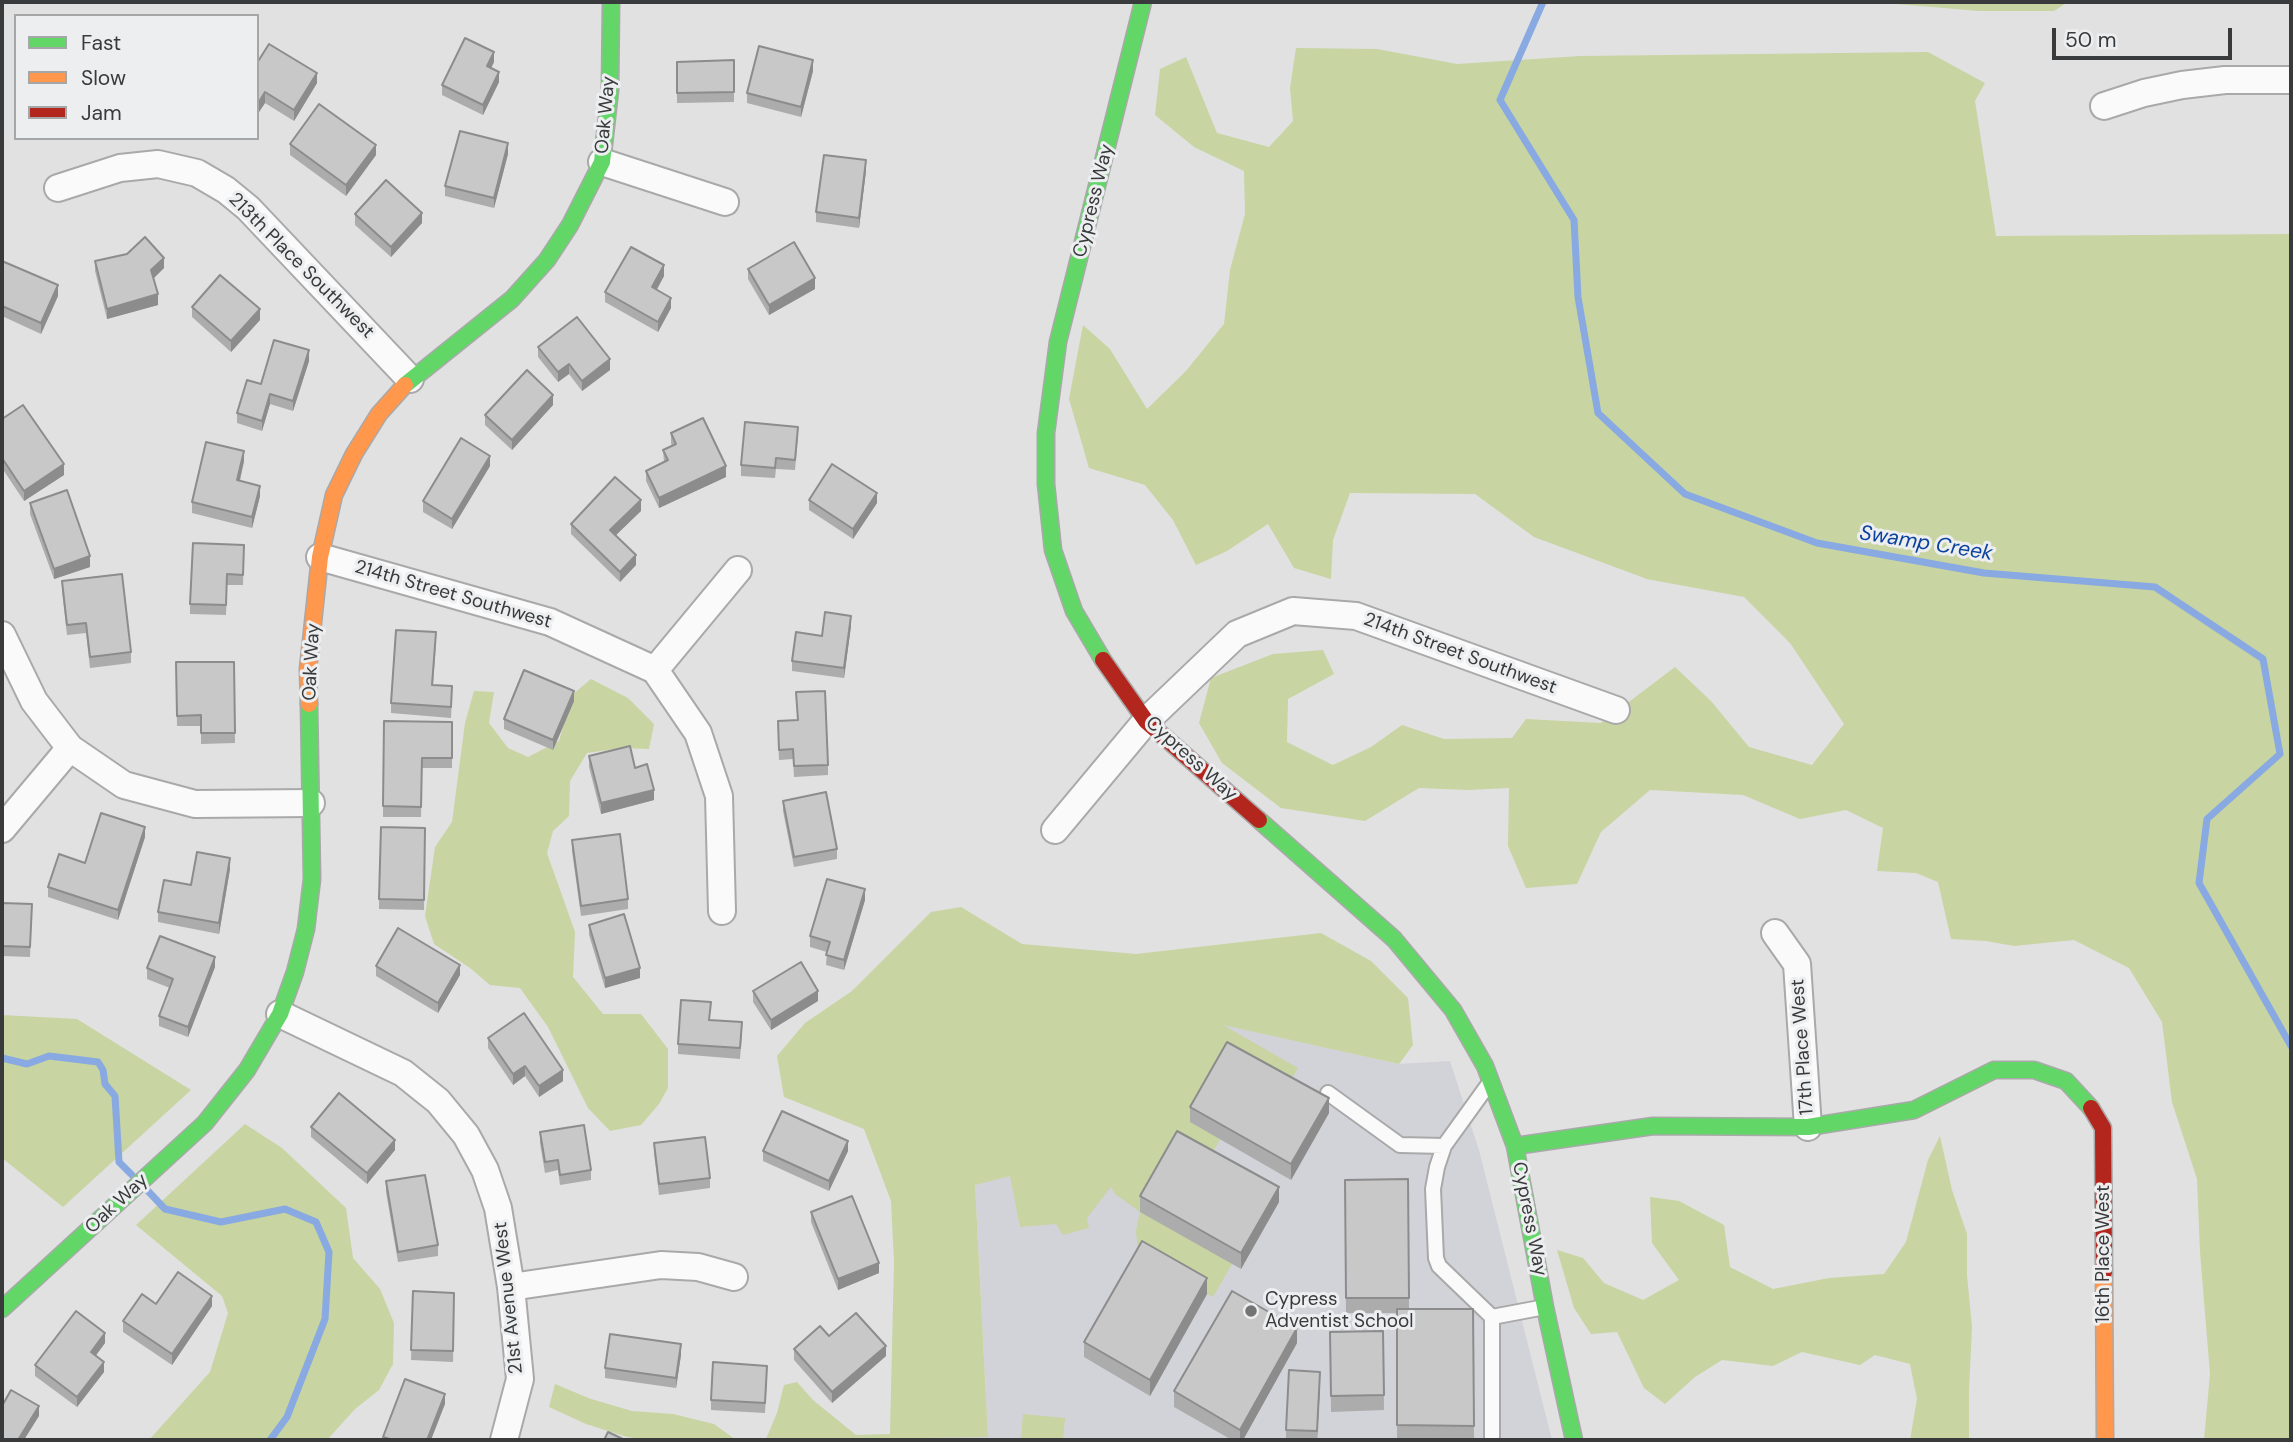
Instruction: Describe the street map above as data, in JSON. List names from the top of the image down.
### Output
{
  "streets": {
    "street": [
      "Oak Way",
      "Cypress Way",
      "213th Place Southwest",
      "214th Street Southwest",
      "17th Place West",
      "16th Place West",
      "21st Avenue West"
    ]
  },
  "crossings": [
    ["Oak Way", "213th Place Southwest"],
    ["Oak Way", "214th Street Southwest"],
    ["Oak Way", "21st Avenue West"],
    ["Cypress Way", "214th Street Southwest"],
    ["17th Place West", "16th Place West"]
  ],
  "water": ["Swamp Creek"],
  "places": ["Cypress Adventist School"],
  "legend": ["Fast", "Slow", "Jam"],
  "scale_bar": "50 m"
}
